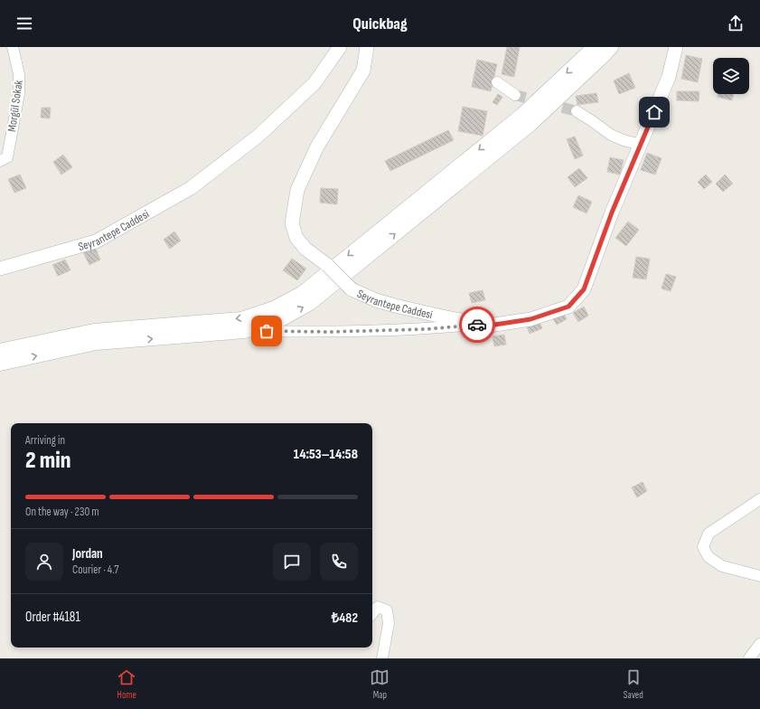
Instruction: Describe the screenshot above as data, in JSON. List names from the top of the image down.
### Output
{
  "streets": {
    "street": ["Morgül Sokak", "Seyrantepe Caddesi"]
  },
  "page": {
    "header": "Quickbag",
    "heading": ["2 min", "Arriving in", "14:53–14:58"],
    "panel": [
      "Jordan",
      "Courier · 4.7",
      "Order #4181",
      "₺482"
    ],
    "bar": "On the way · 230 m",
    "tabs": ["Home", "Map", "Saved"]
  }
}
